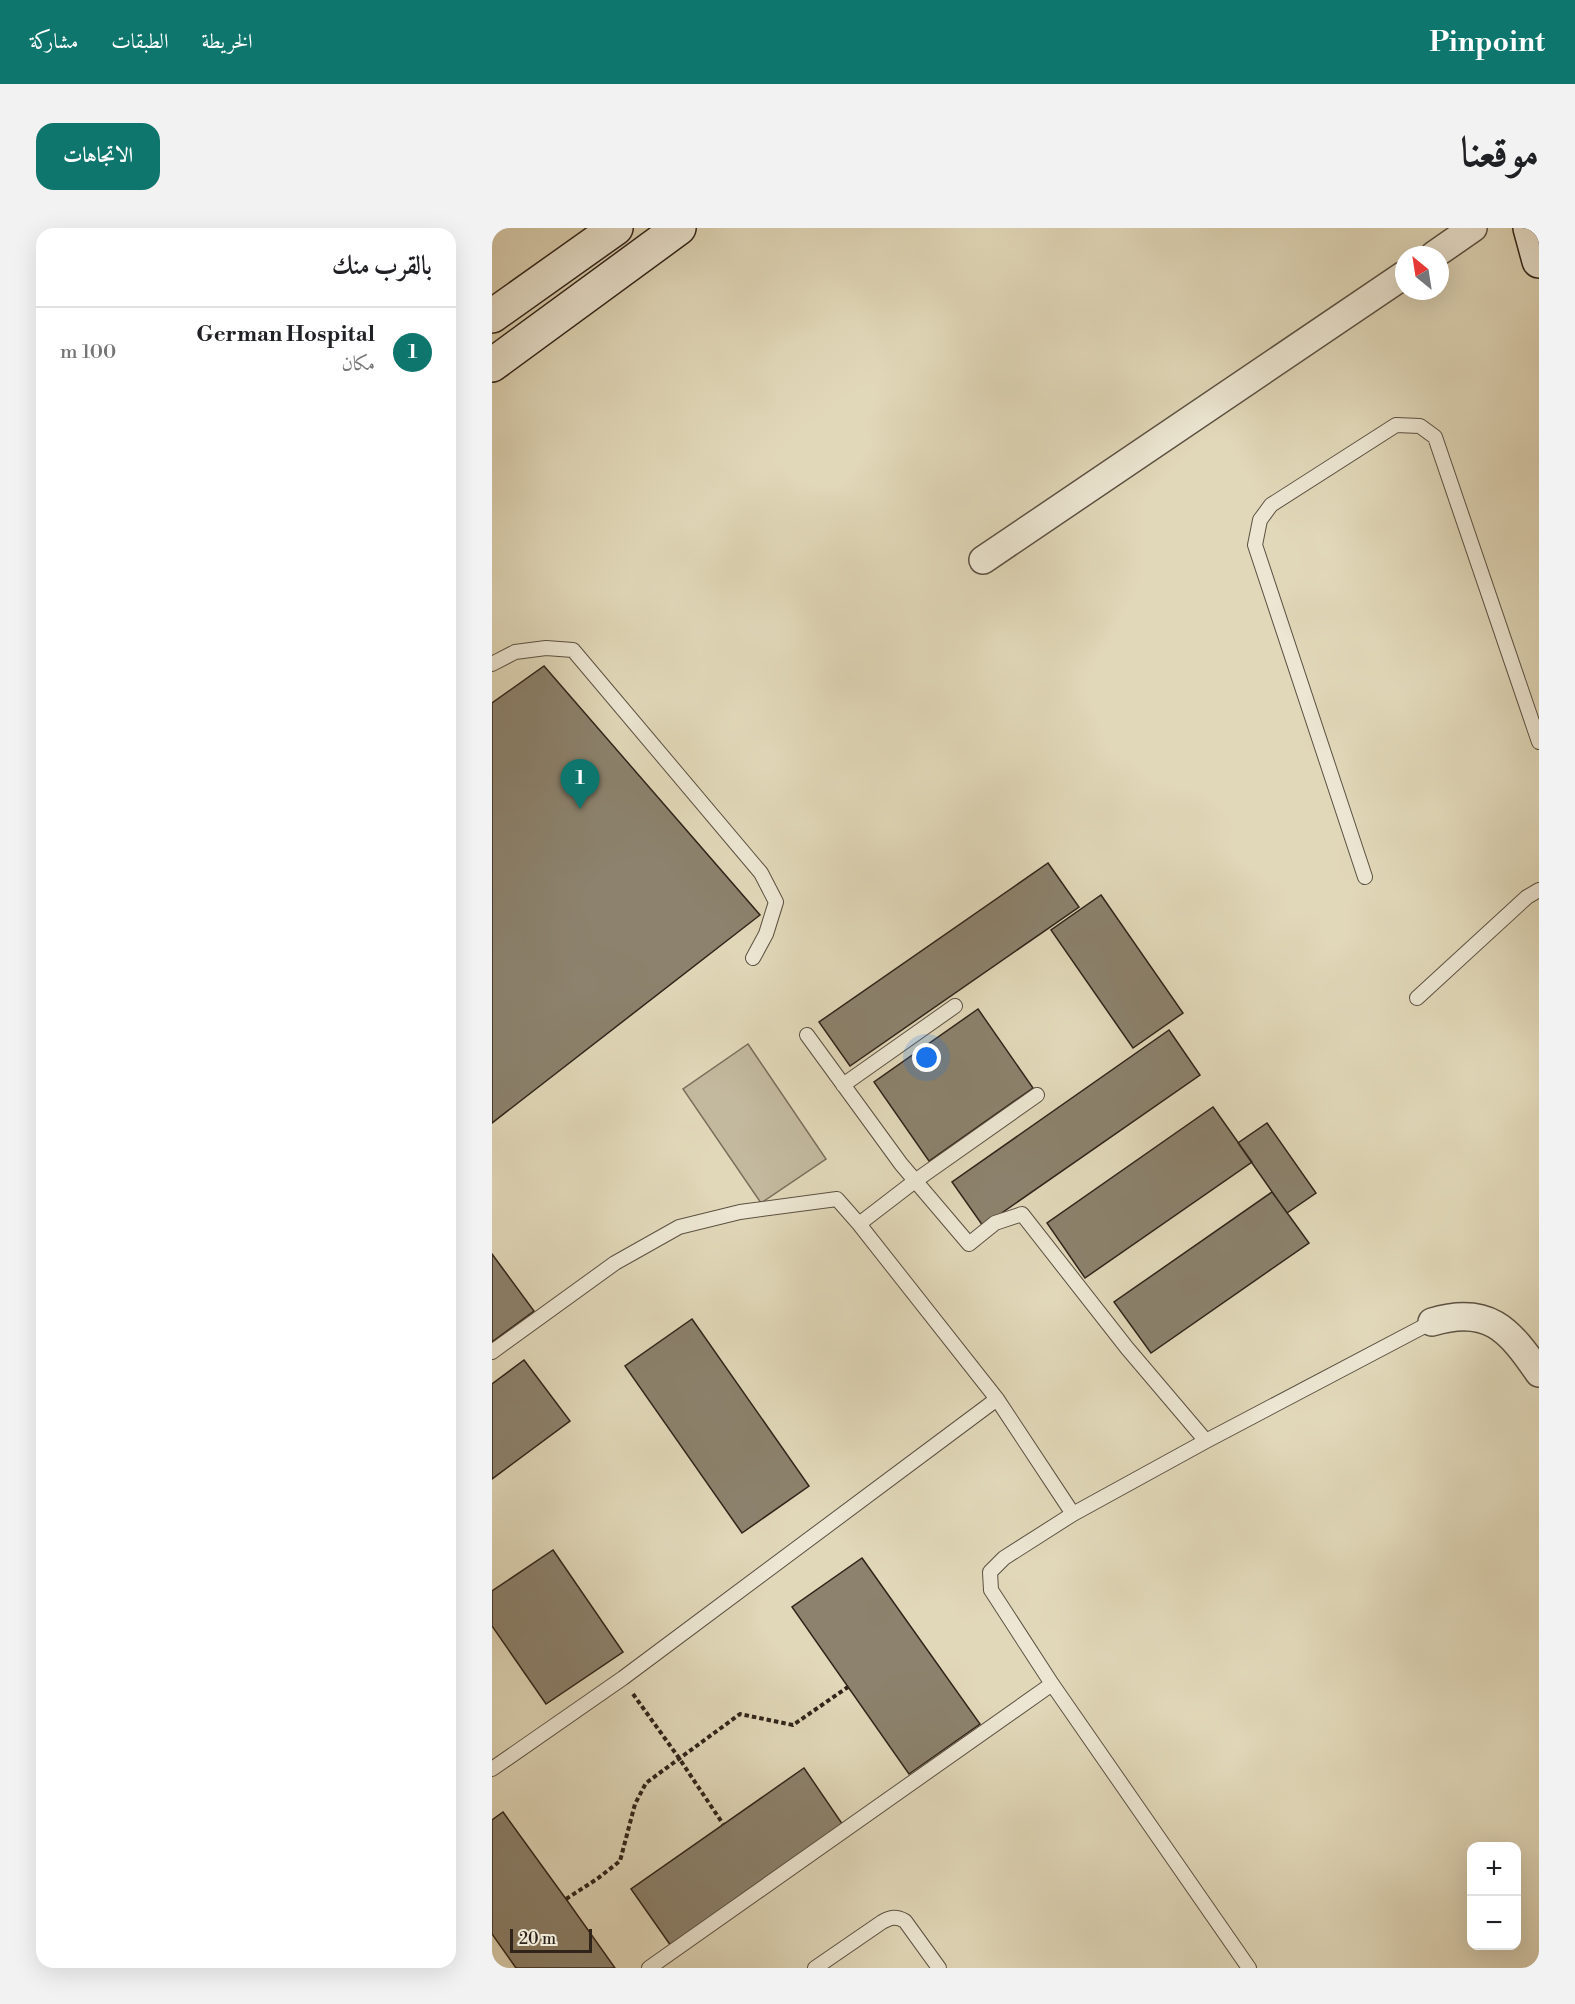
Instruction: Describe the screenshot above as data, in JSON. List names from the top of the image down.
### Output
{
  "scale_bar": "20 m",
  "north": "top left",
  "page": {
    "header": "Pinpoint",
    "nav": ["الخريطة", "الطبقات", "مشاركة"],
    "title": "موقعنا",
    "buttons": "الاتجاهات",
    "heading": "بالقرب منك",
    "list": [
      {
        "mark": "1",
        "name": "German Hospital",
        "note": "مكان",
        "value": "100 m"
      }
    ],
    "pins": "1",
    "map_buttons": ["+", "−"],
    "scale": "20 m"
  }
}
